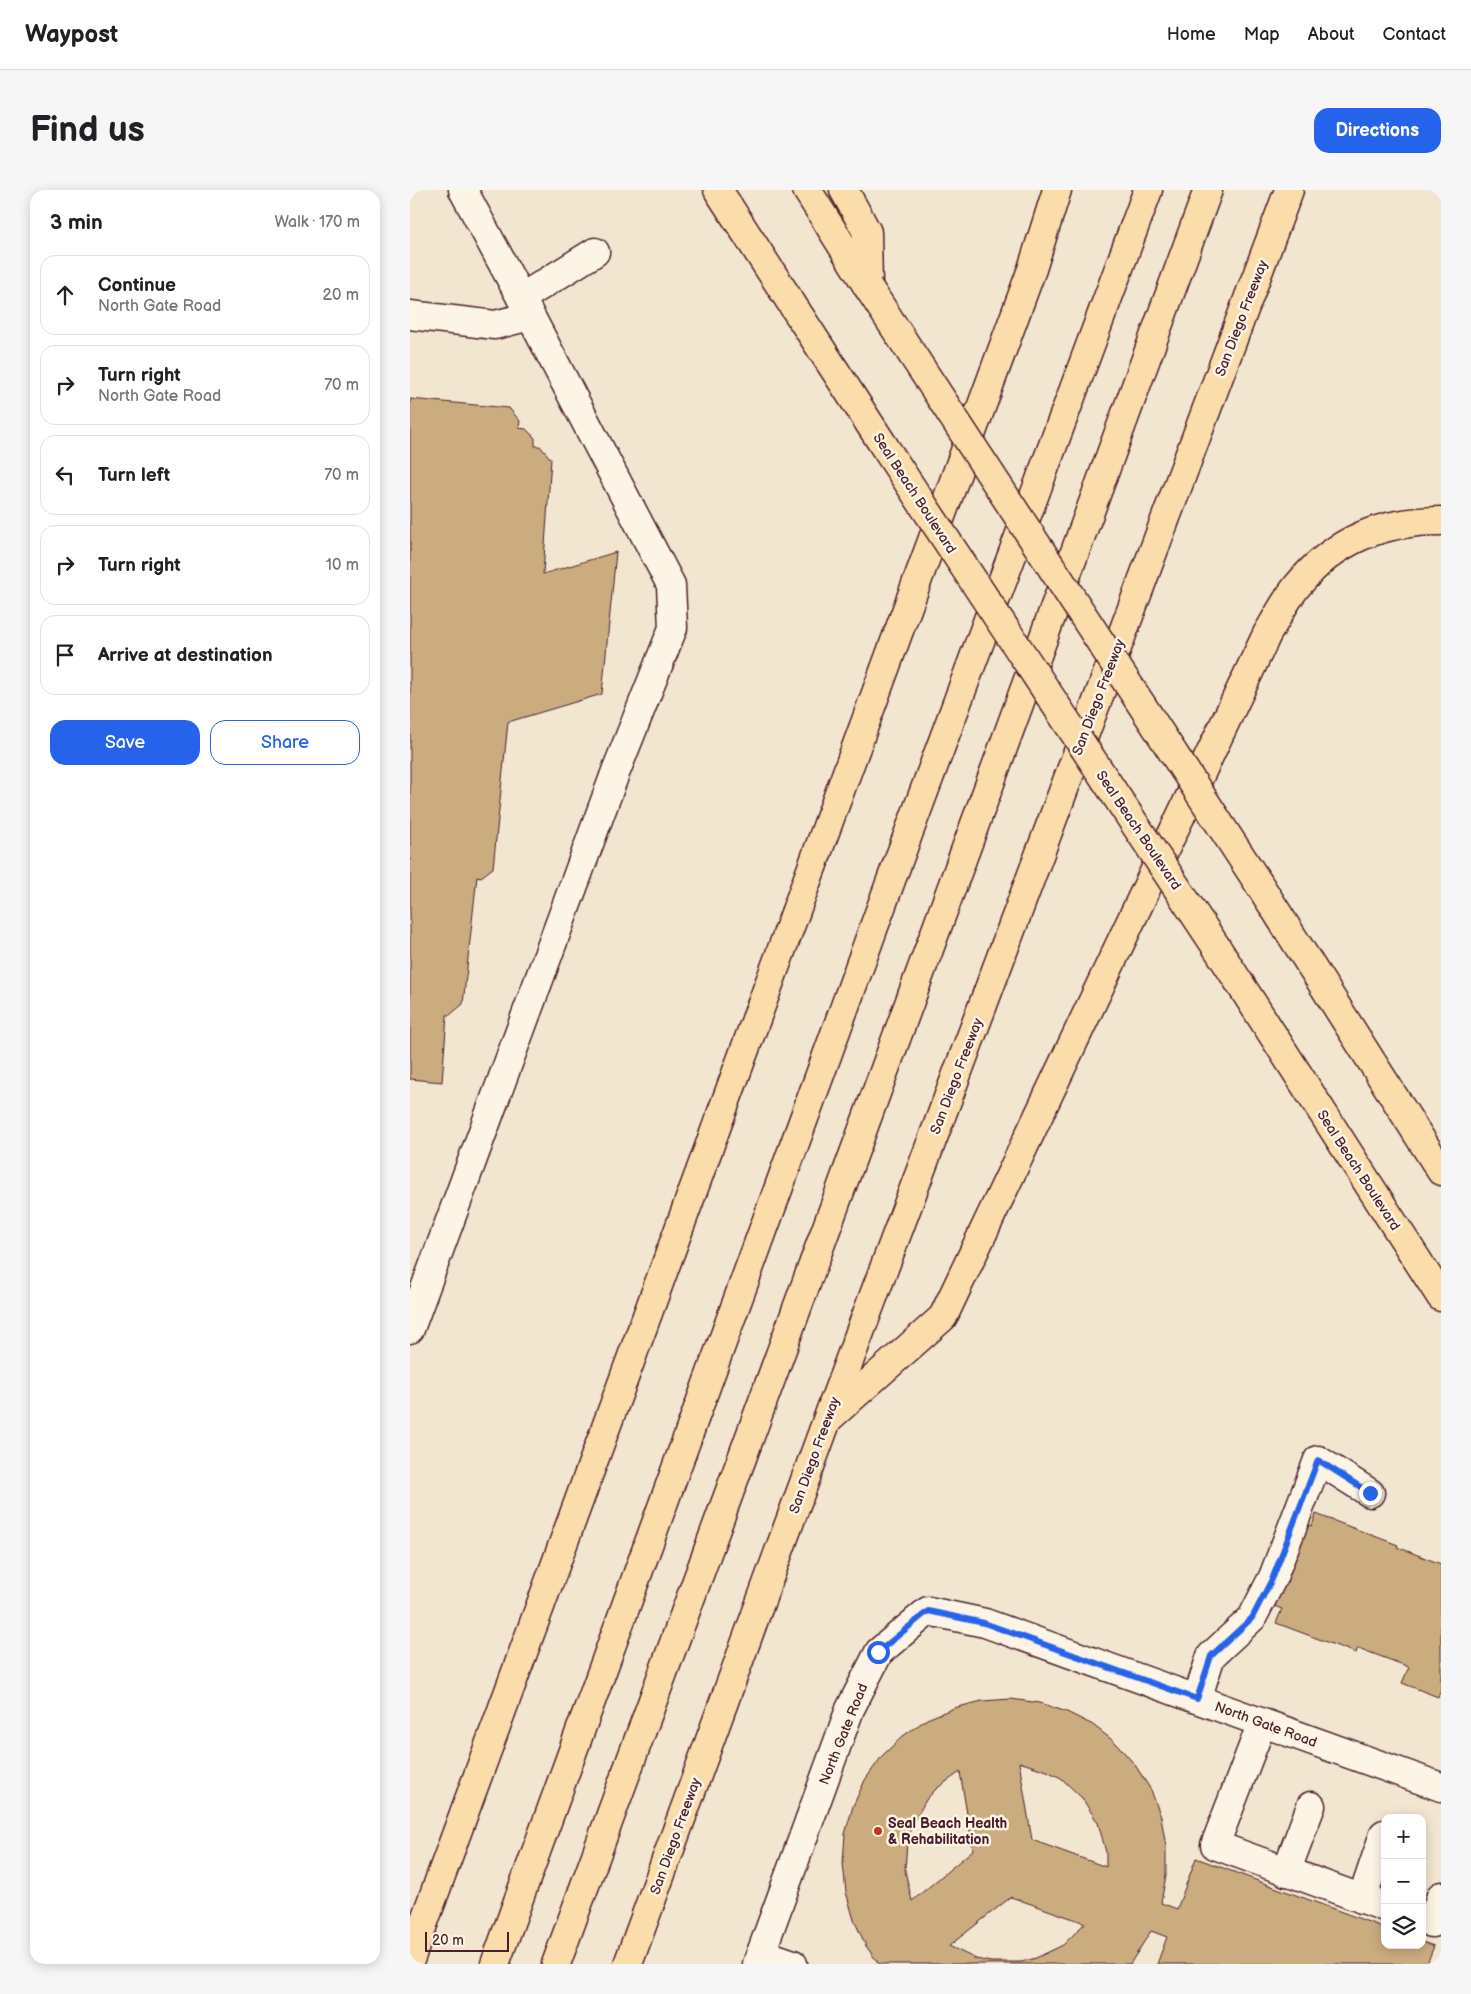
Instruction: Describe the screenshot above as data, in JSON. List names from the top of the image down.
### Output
{
  "streets": {
    "main road": ["San Diego Freeway", "Seal Beach Boulevard"],
    "street": ["North Gate Road"]
  },
  "places": ["Seal Beach Health & Rehabilitation"],
  "scale_bar": "20 m",
  "page": {
    "header": "Waypost",
    "nav": [
      "Home",
      "Map",
      "About",
      "Contact"
    ],
    "buttons": [
      "Directions",
      ["Save", "Share"]
    ],
    "title": "Find us",
    "heading": ["3 min", "Walk · 170 m"],
    "list": [
      ["Continue", "North Gate Road", "20 m"],
      ["Turn right", "North Gate Road", "70 m"],
      ["Turn left", "70 m"],
      ["Turn right", "10 m"],
      "Arrive at destination"
    ],
    "map_buttons": ["+", "−"],
    "scale": "20 m"
  }
}
